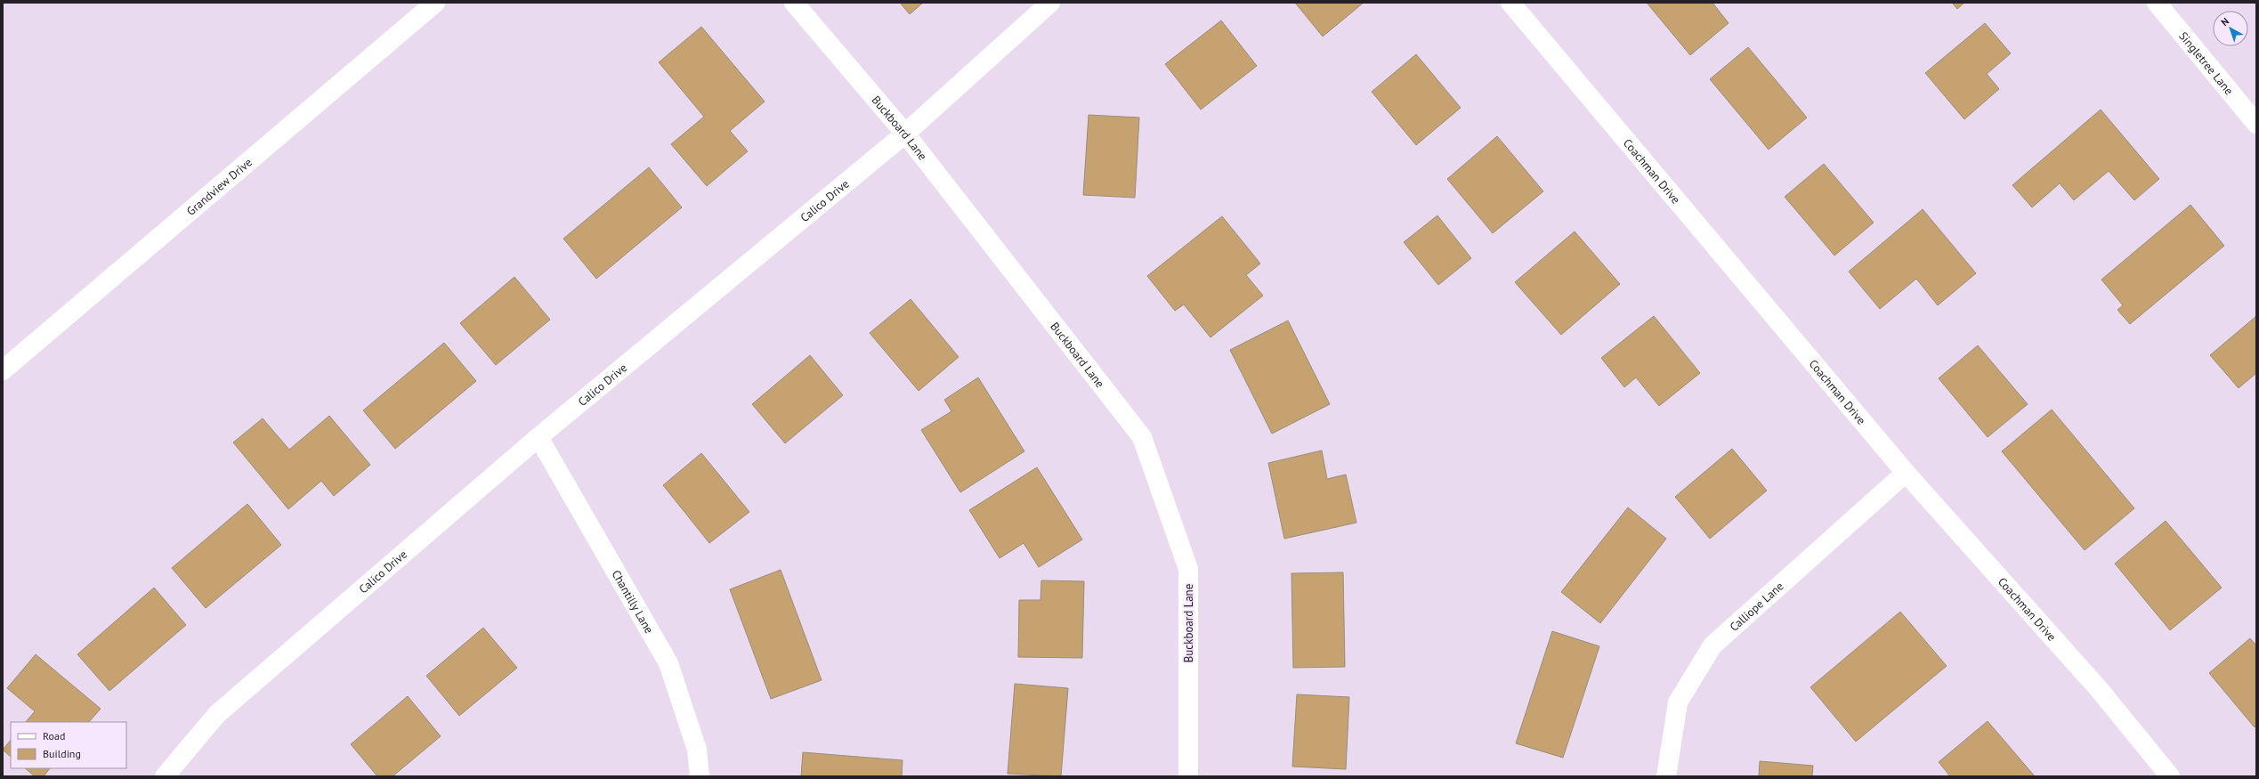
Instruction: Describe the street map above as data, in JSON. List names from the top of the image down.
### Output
{
  "streets": {
    "street": [
      "Singletree Lane",
      "Buckboard Lane",
      "Coachman Drive",
      "Grandview Drive",
      "Calico Drive",
      "Chantilly Lane",
      "Calliope Lane"
    ]
  },
  "crossings": [
    ["Buckboard Lane", "Calico Drive"],
    ["Coachman Drive", "Calliope Lane"],
    ["Calico Drive", "Chantilly Lane"]
  ],
  "legend": ["Road", "Building"],
  "north": "top left"
}
